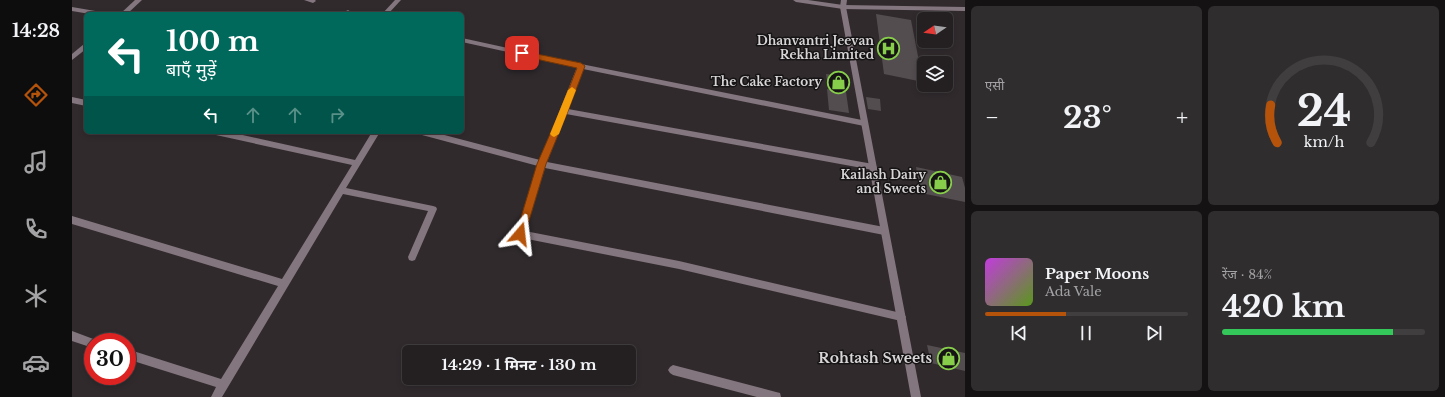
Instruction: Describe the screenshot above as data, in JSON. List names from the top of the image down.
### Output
{
  "places": {
    "hospital": ["Dhanvantri Jeevan Rekha Limited"],
    "shop": ["The Cake Factory", "Kailash Dairy and Sweets", "Rohtash Sweets"]
  },
  "north": "left",
  "page": {
    "tabs": "14:28",
    "tile": [
      "एसी",
      ["रेंज · 84%", "420 km"]
    ],
    "turn": ["100 m", "बाएँ मुड़ें"],
    "heat": ["−", "23°", "+"],
    "song": ["Paper Moons", "Ada Vale"],
    "limit": "30",
    "trip": "14:29 · 1 मिनट · 130 m",
    "gauge": ["24", "km/h"]
  }
}
